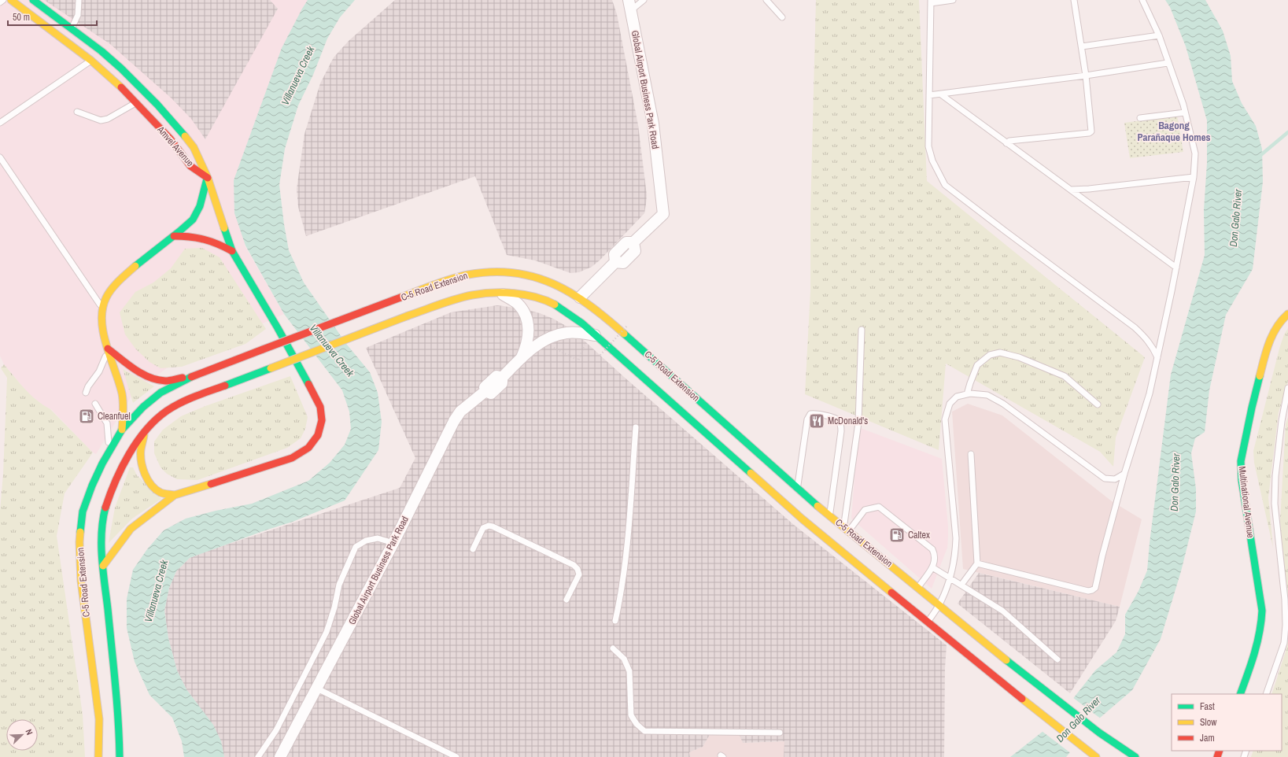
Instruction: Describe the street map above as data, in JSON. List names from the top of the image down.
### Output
{
  "streets": {
    "main road": ["Amvel Avenue", "C-5 Road Extension", "Multinational Avenue"],
    "street": ["Global Airport Business Park Road"]
  },
  "crossings": [
    ["Global Airport Business Park Road", "C-5 Road Extension"]
  ],
  "districts": ["Bagong Parañaque Homes"],
  "water": ["Villanueva Creek", "Don Galo River"],
  "places": {
    "fuel station": ["Cleanfuel", "Caltex"],
    "restaurant": ["McDonald's"]
  },
  "legend": ["Fast", "Slow", "Jam"],
  "scale_bar": "50 m",
  "north": "top right"
}
